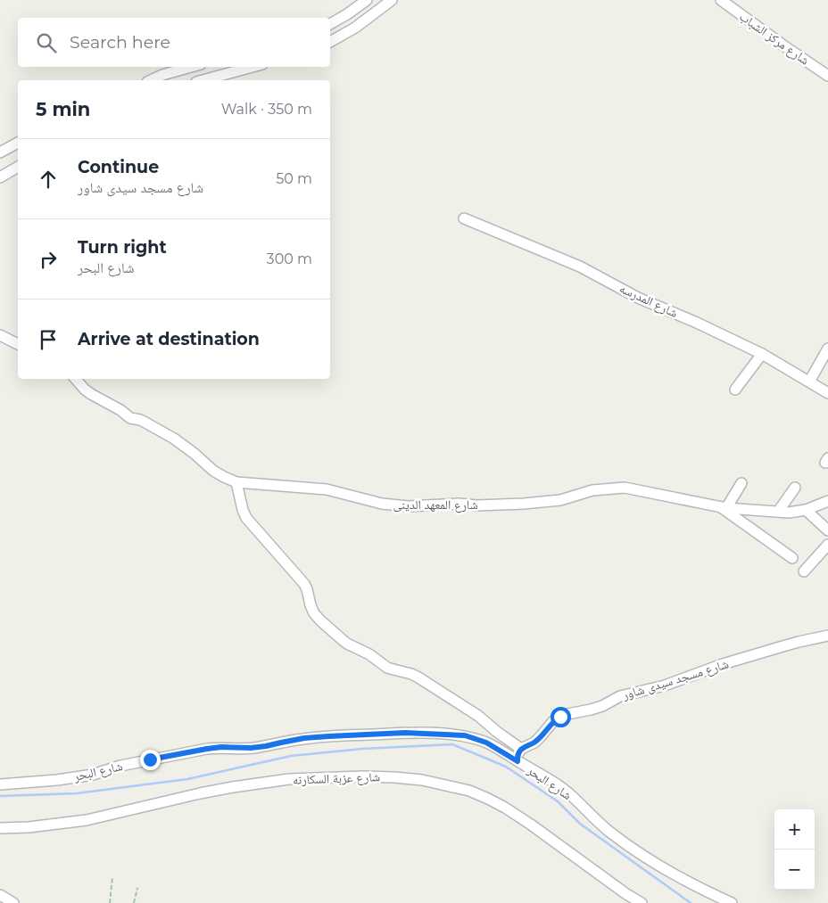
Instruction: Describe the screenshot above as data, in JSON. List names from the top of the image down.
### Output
{
  "streets": {
    "street": [
      "شارع مركز الشباب",
      "شارع المدرسه",
      "شارع المعهد الدينى",
      "شارع مسجد سيدى شاور",
      "شارع البحر",
      "شارع عزبة السكارنه"
    ]
  },
  "page": {
    "search": "Search here",
    "heading": ["5 min", "Walk · 350 m"],
    "list": [
      ["Continue", "شارع مسجد سيدى شاور", "50 m"],
      ["Turn right", "شارع البحر", "300 m"],
      "Arrive at destination"
    ],
    "map_buttons": ["+", "−"]
  }
}
